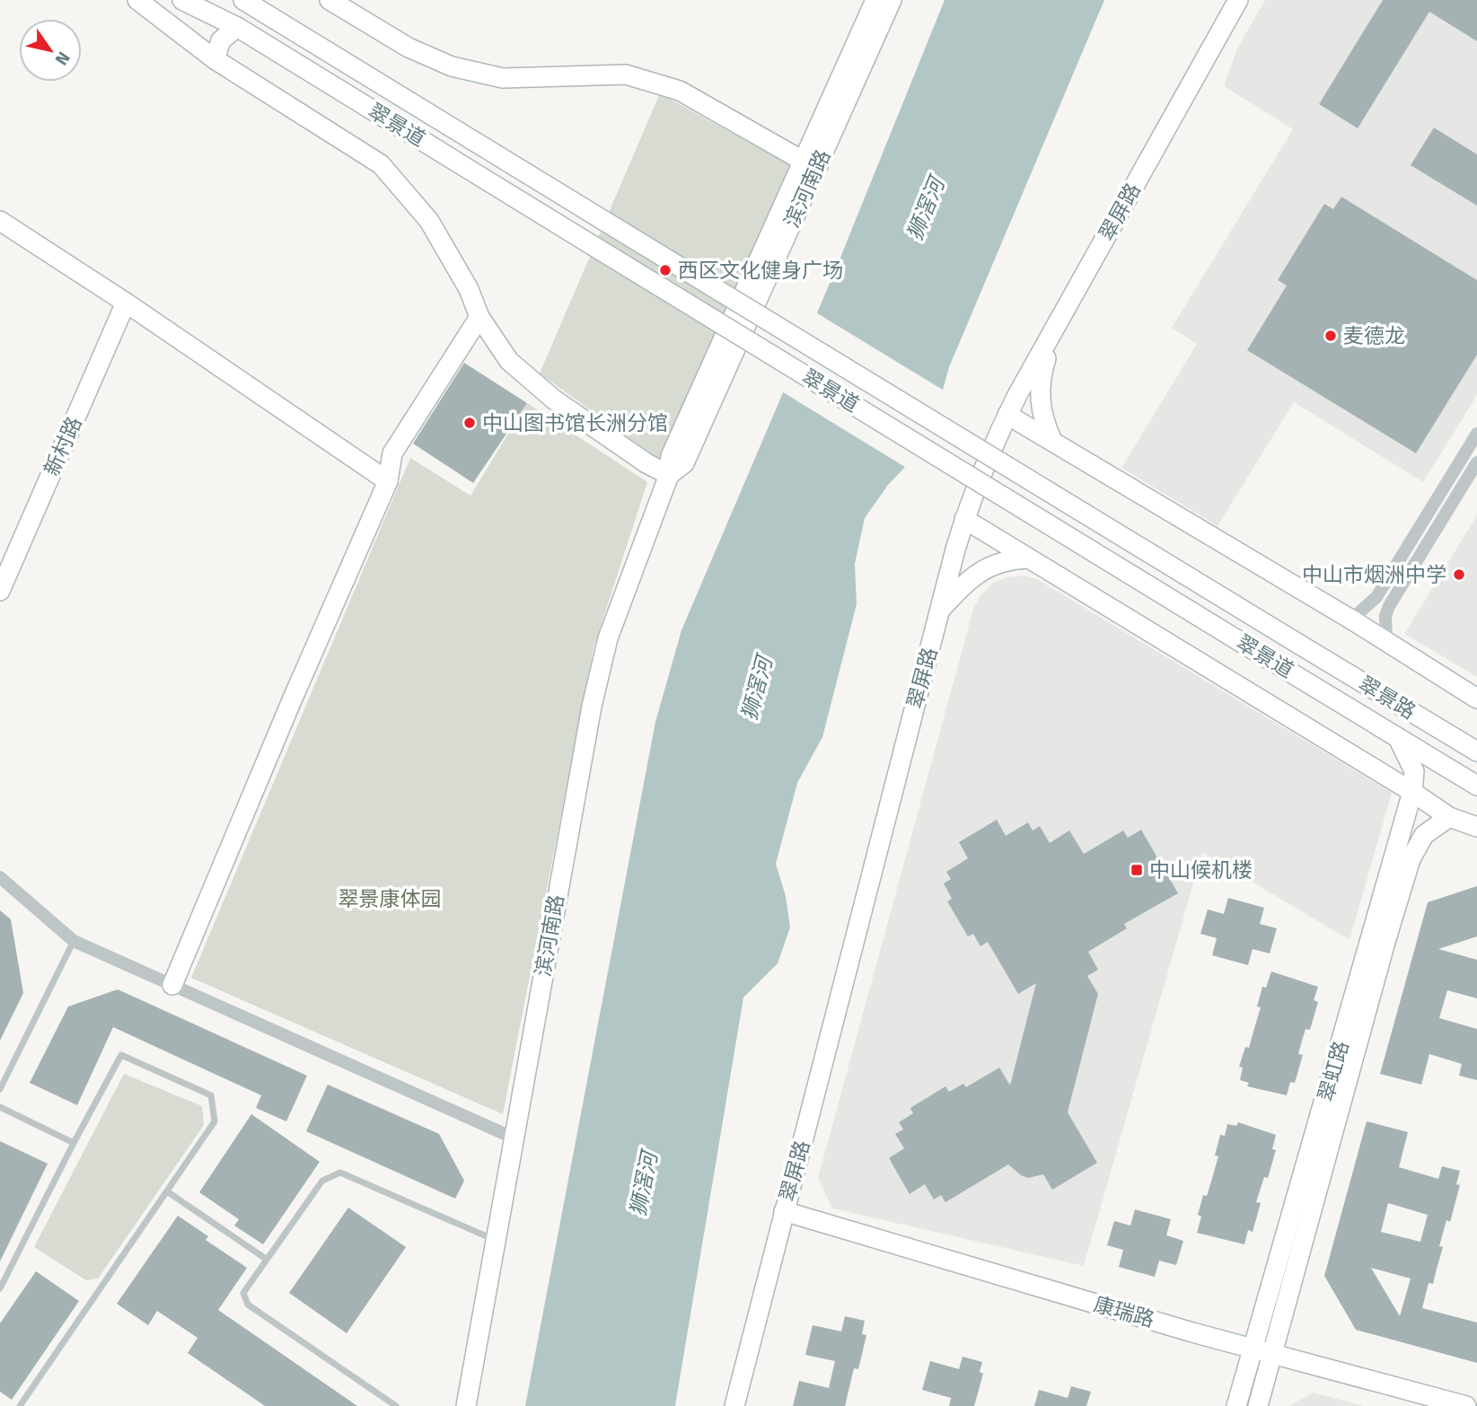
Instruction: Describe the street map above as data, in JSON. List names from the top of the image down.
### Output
{
  "streets": {
    "street": [
      "翠景道",
      "滨河南路",
      "翠屏路",
      "新村路",
      "翠景路",
      "翠虹路",
      "康瑞路"
    ]
  },
  "crossings": [
    ["翠景道", "翠虹路"],
    ["翠屏路", "康瑞路"],
    ["翠虹路", "康瑞路"]
  ],
  "water": ["狮滘河"],
  "parks": ["翠景康体园"],
  "places": {
    "other": [
      "西区文化健身广场",
      "麦德龙",
      "中山图书馆长洲分馆",
      "中山市烟洲中学"
    ],
    "transit": ["中山候机楼"]
  },
  "north": "bottom right"
}
